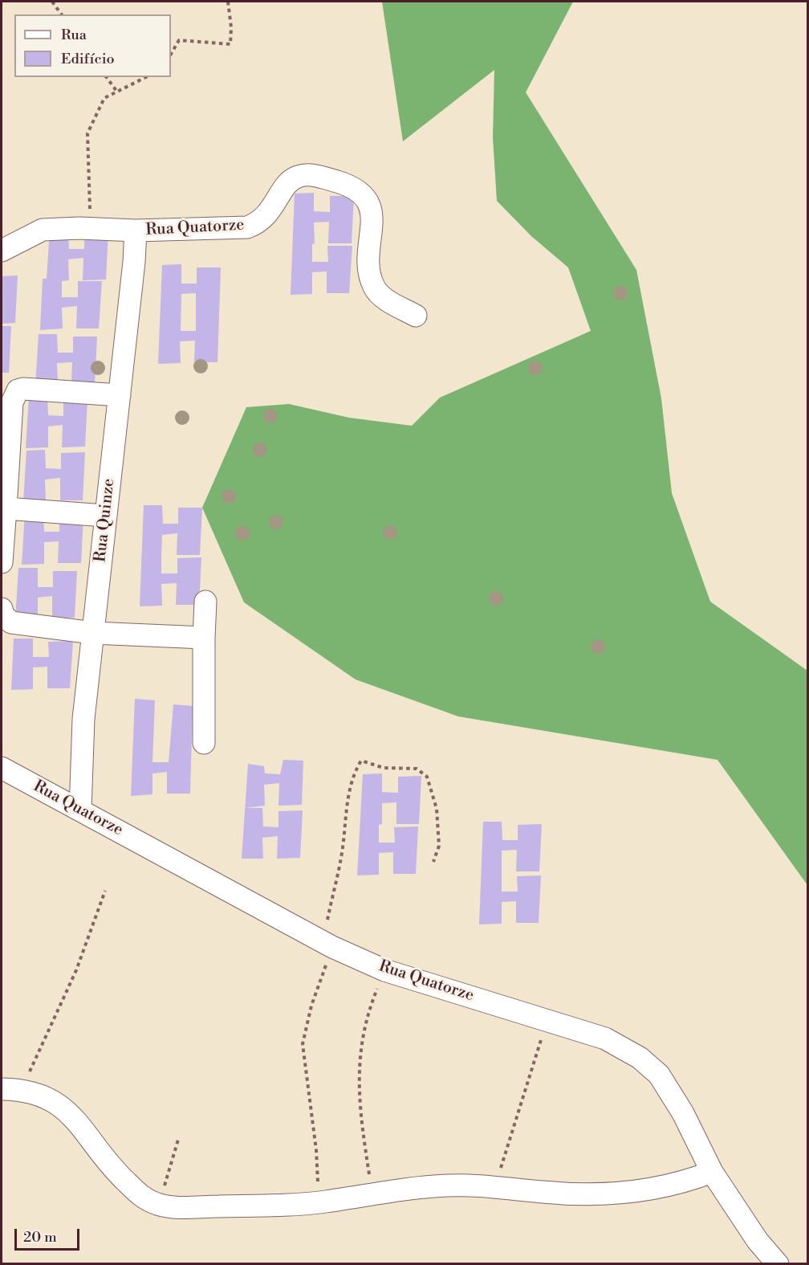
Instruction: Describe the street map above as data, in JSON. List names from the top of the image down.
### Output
{
  "streets": {
    "street": ["Rua Quatorze", "Rua Quinze"]
  },
  "crossings": [
    ["Rua Quatorze", "Rua Quinze"]
  ],
  "legend": ["Rua", "Edifício"],
  "scale_bar": "20 m"
}
